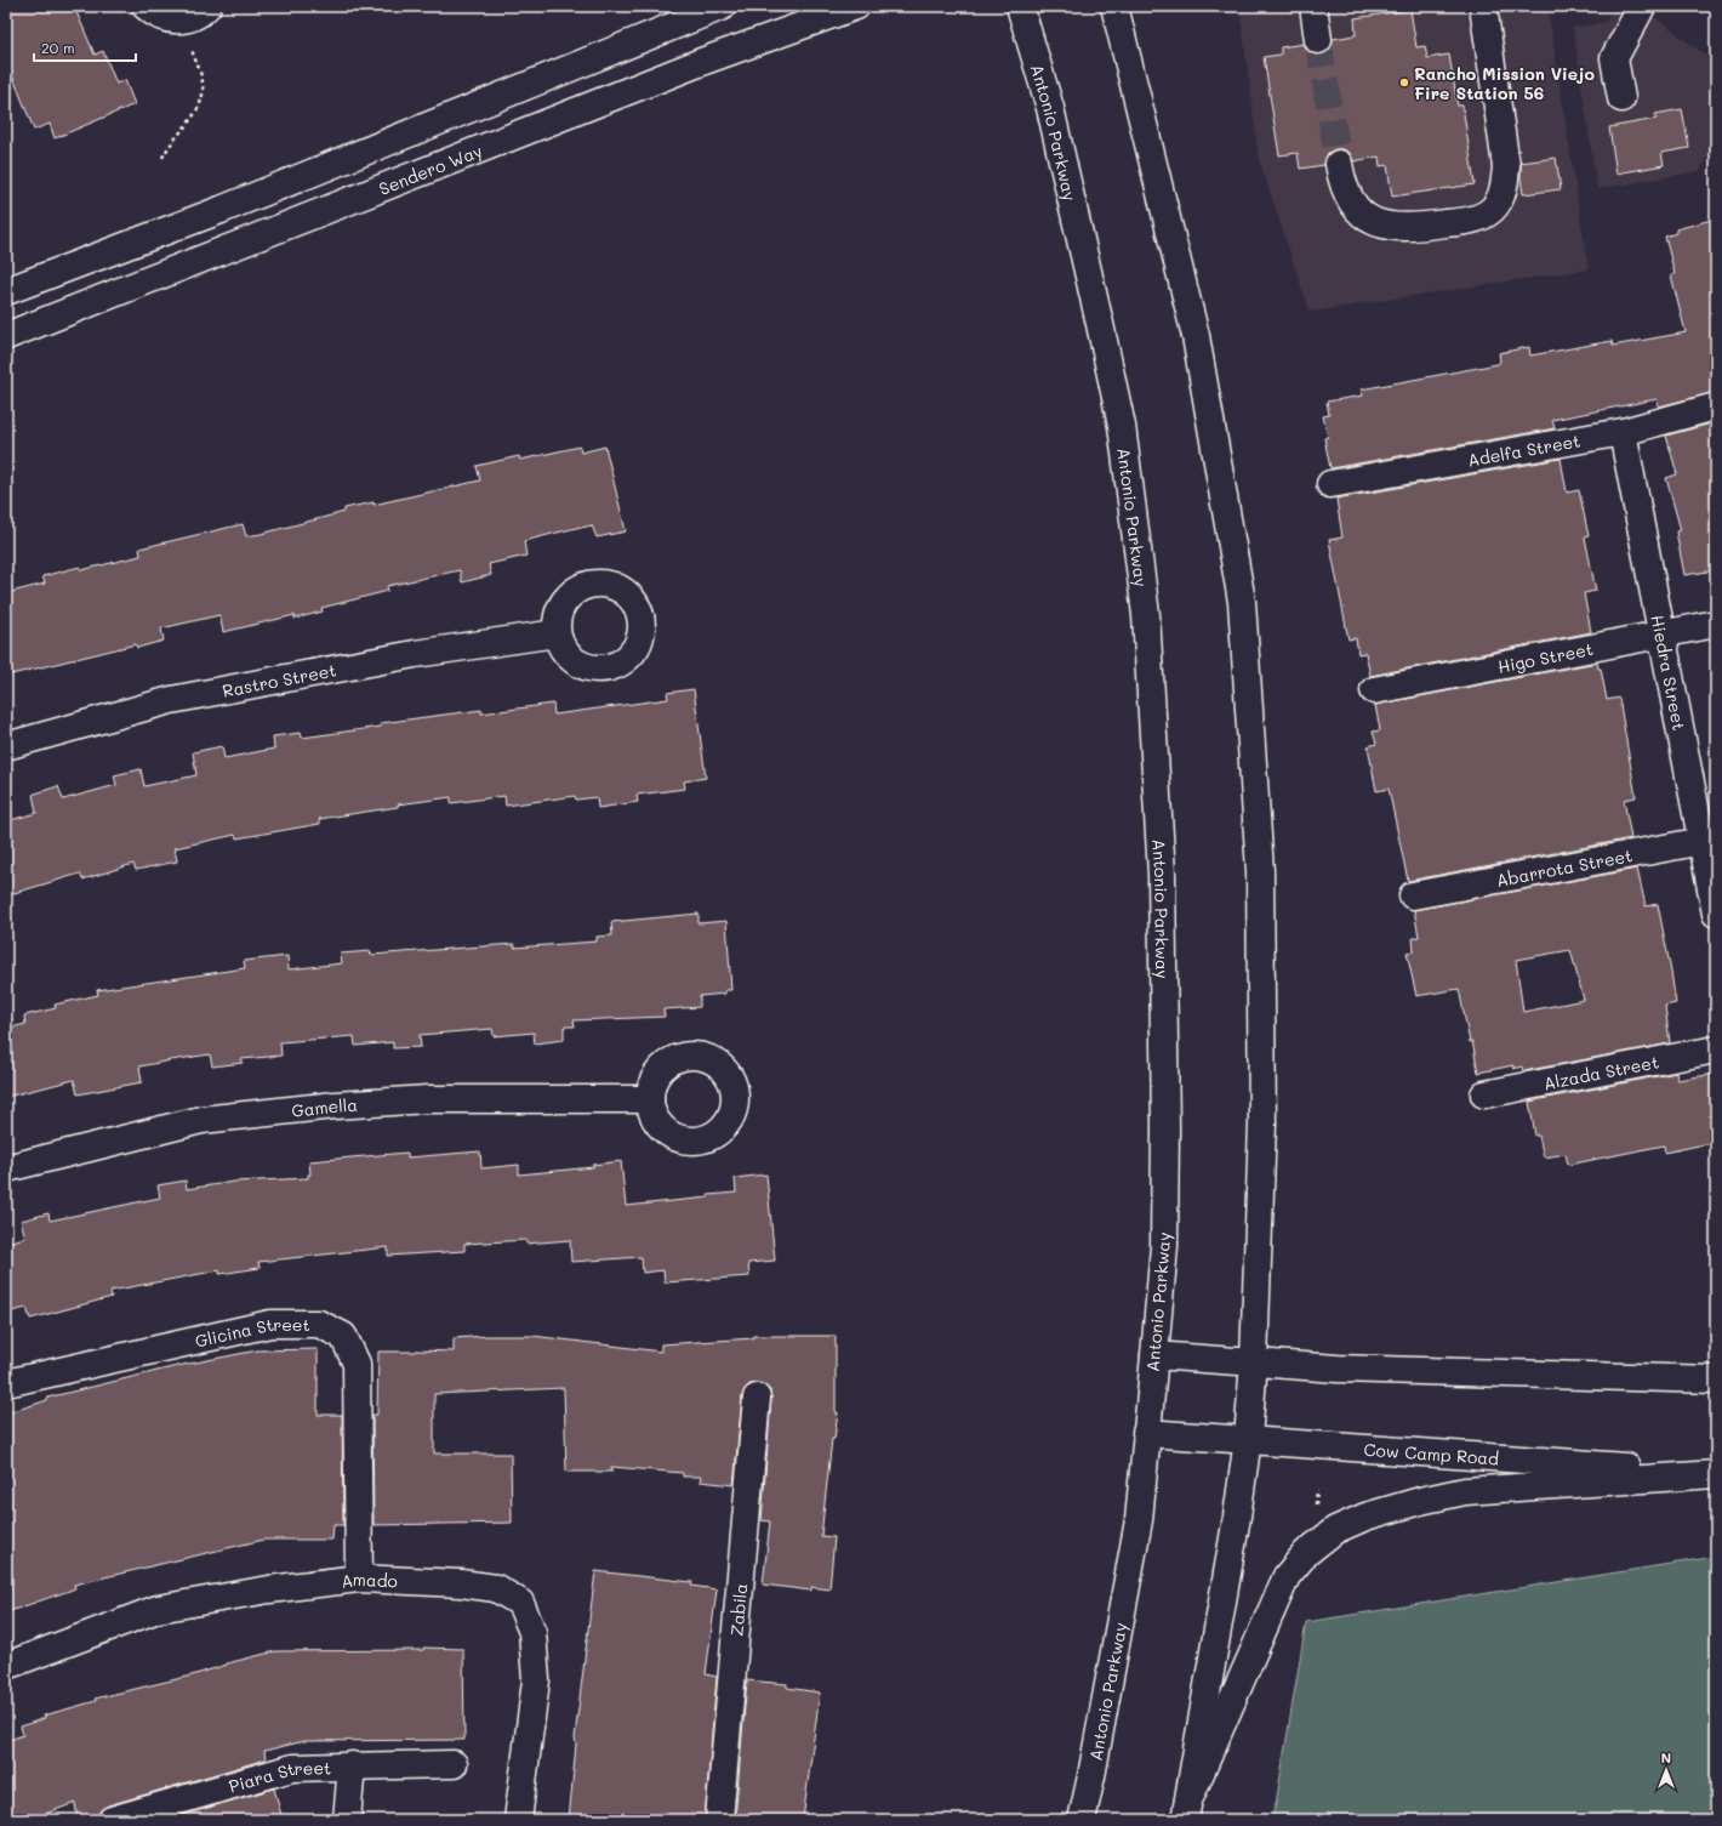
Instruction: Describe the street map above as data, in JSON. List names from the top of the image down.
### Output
{
  "streets": {
    "main road": [
      "Antonio Parkway",
      "Sendero Way",
      "Adelfa Street",
      "Higo Street",
      "Hiedra Street",
      "Rastro Street",
      "Abarrota Street",
      "Alzada Street",
      "Gamella",
      "Glicina Street",
      "Cow Camp Road",
      "Amado",
      "Zabila",
      "Piara Street"
    ]
  },
  "crossings": [
    ["Antonio Parkway", "Cow Camp Road"],
    ["Adelfa Street", "Hiedra Street"],
    ["Higo Street", "Hiedra Street"],
    ["Hiedra Street", "Abarrota Street"],
    ["Glicina Street", "Amado"]
  ],
  "places": ["Rancho Mission Viejo Fire Station 56"],
  "scale_bar": "20 m",
  "north": "top"
}
